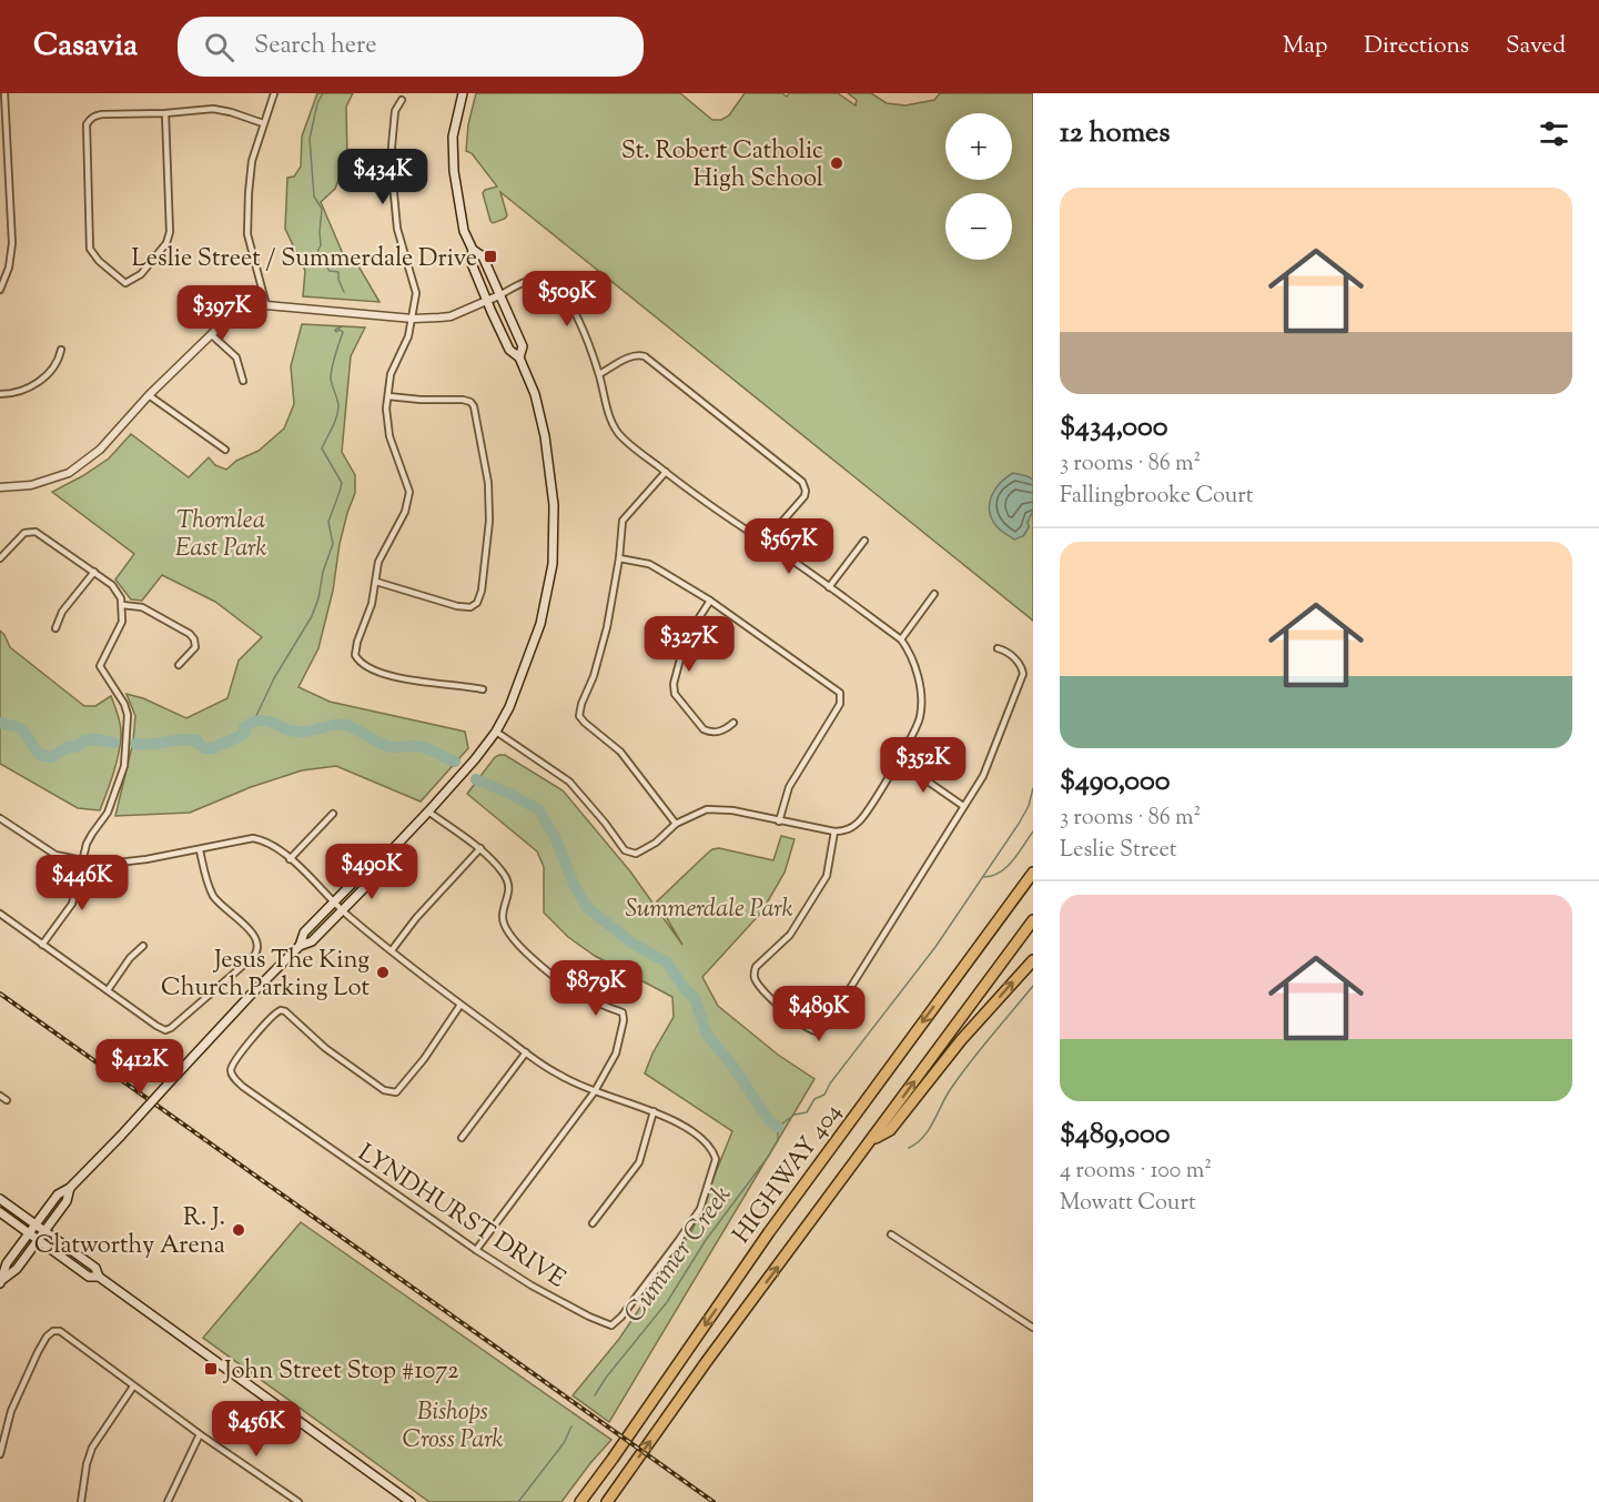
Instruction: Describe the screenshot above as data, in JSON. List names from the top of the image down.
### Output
{
  "streets": {
    "highway": ["HIGHWAY 404"],
    "street": ["LYNDHURST DRIVE"]
  },
  "water": ["Cummer Creek"],
  "parks": ["Thornlea East Park", "Summerdale Park", "Bishops Cross Park"],
  "places": {
    "other": ["St. Robert Catholic High School", "Jesus The King Church Parking Lot", "R. J. Clatworthy Arena"],
    "transit": ["Leslie Street / Summerdale Drive", "John Street Stop #1072"]
  },
  "page": {
    "header": "Casavia",
    "search": "Search here",
    "nav": ["Map", "Directions", "Saved"],
    "heading": "12 homes",
    "map_buttons": ["+", "−"],
    "price": [
      "$434K",
      "$509K",
      "$397K",
      "$567K",
      "$327K",
      "$352K",
      "$490K",
      "$446K",
      "$879K",
      "$489K",
      "$412K",
      "$456K"
    ],
    "list": [
      {
        "name": "$434,000",
        "note": "3 rooms · 86 m² · Fallingbrooke Court"
      },
      {
        "name": "$490,000",
        "note": "3 rooms · 86 m² · Leslie Street"
      },
      {
        "name": "$489,000",
        "note": "4 rooms · 100 m² · Mowatt Court"
      }
    ]
  }
}
